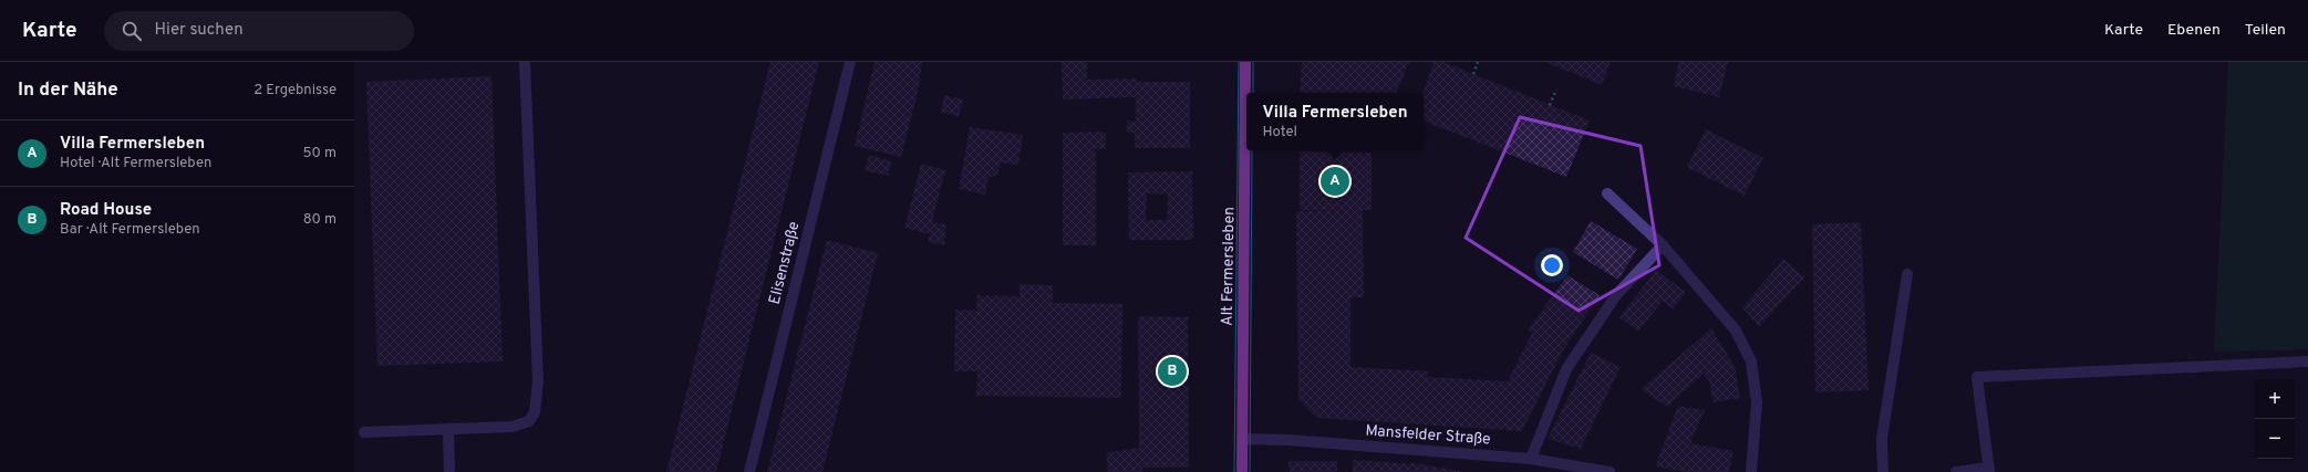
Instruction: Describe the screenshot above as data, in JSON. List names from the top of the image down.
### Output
{
  "streets": {
    "main road": ["Alt Fermersleben"],
    "street": ["Elisenstraße", "Mansfelder Straße"]
  },
  "crossings": [
    ["Alt Fermersleben", "Mansfelder Straße"]
  ],
  "page": {
    "header": "Karte",
    "search": "Hier suchen",
    "nav": ["Karte", "Ebenen", "Teilen"],
    "heading": ["In der Nähe", "2 Ergebnisse"],
    "popup": ["Villa Fermersleben", "Hotel"],
    "list": [
      {
        "mark": "A",
        "name": "Villa Fermersleben",
        "note": "Hotel · Alt Fermersleben",
        "value": "50 m"
      },
      {
        "mark": "B",
        "name": "Road House",
        "note": "Bar · Alt Fermersleben",
        "value": "80 m"
      }
    ],
    "pins": ["A", "B"],
    "map_buttons": ["+", "−"]
  }
}
